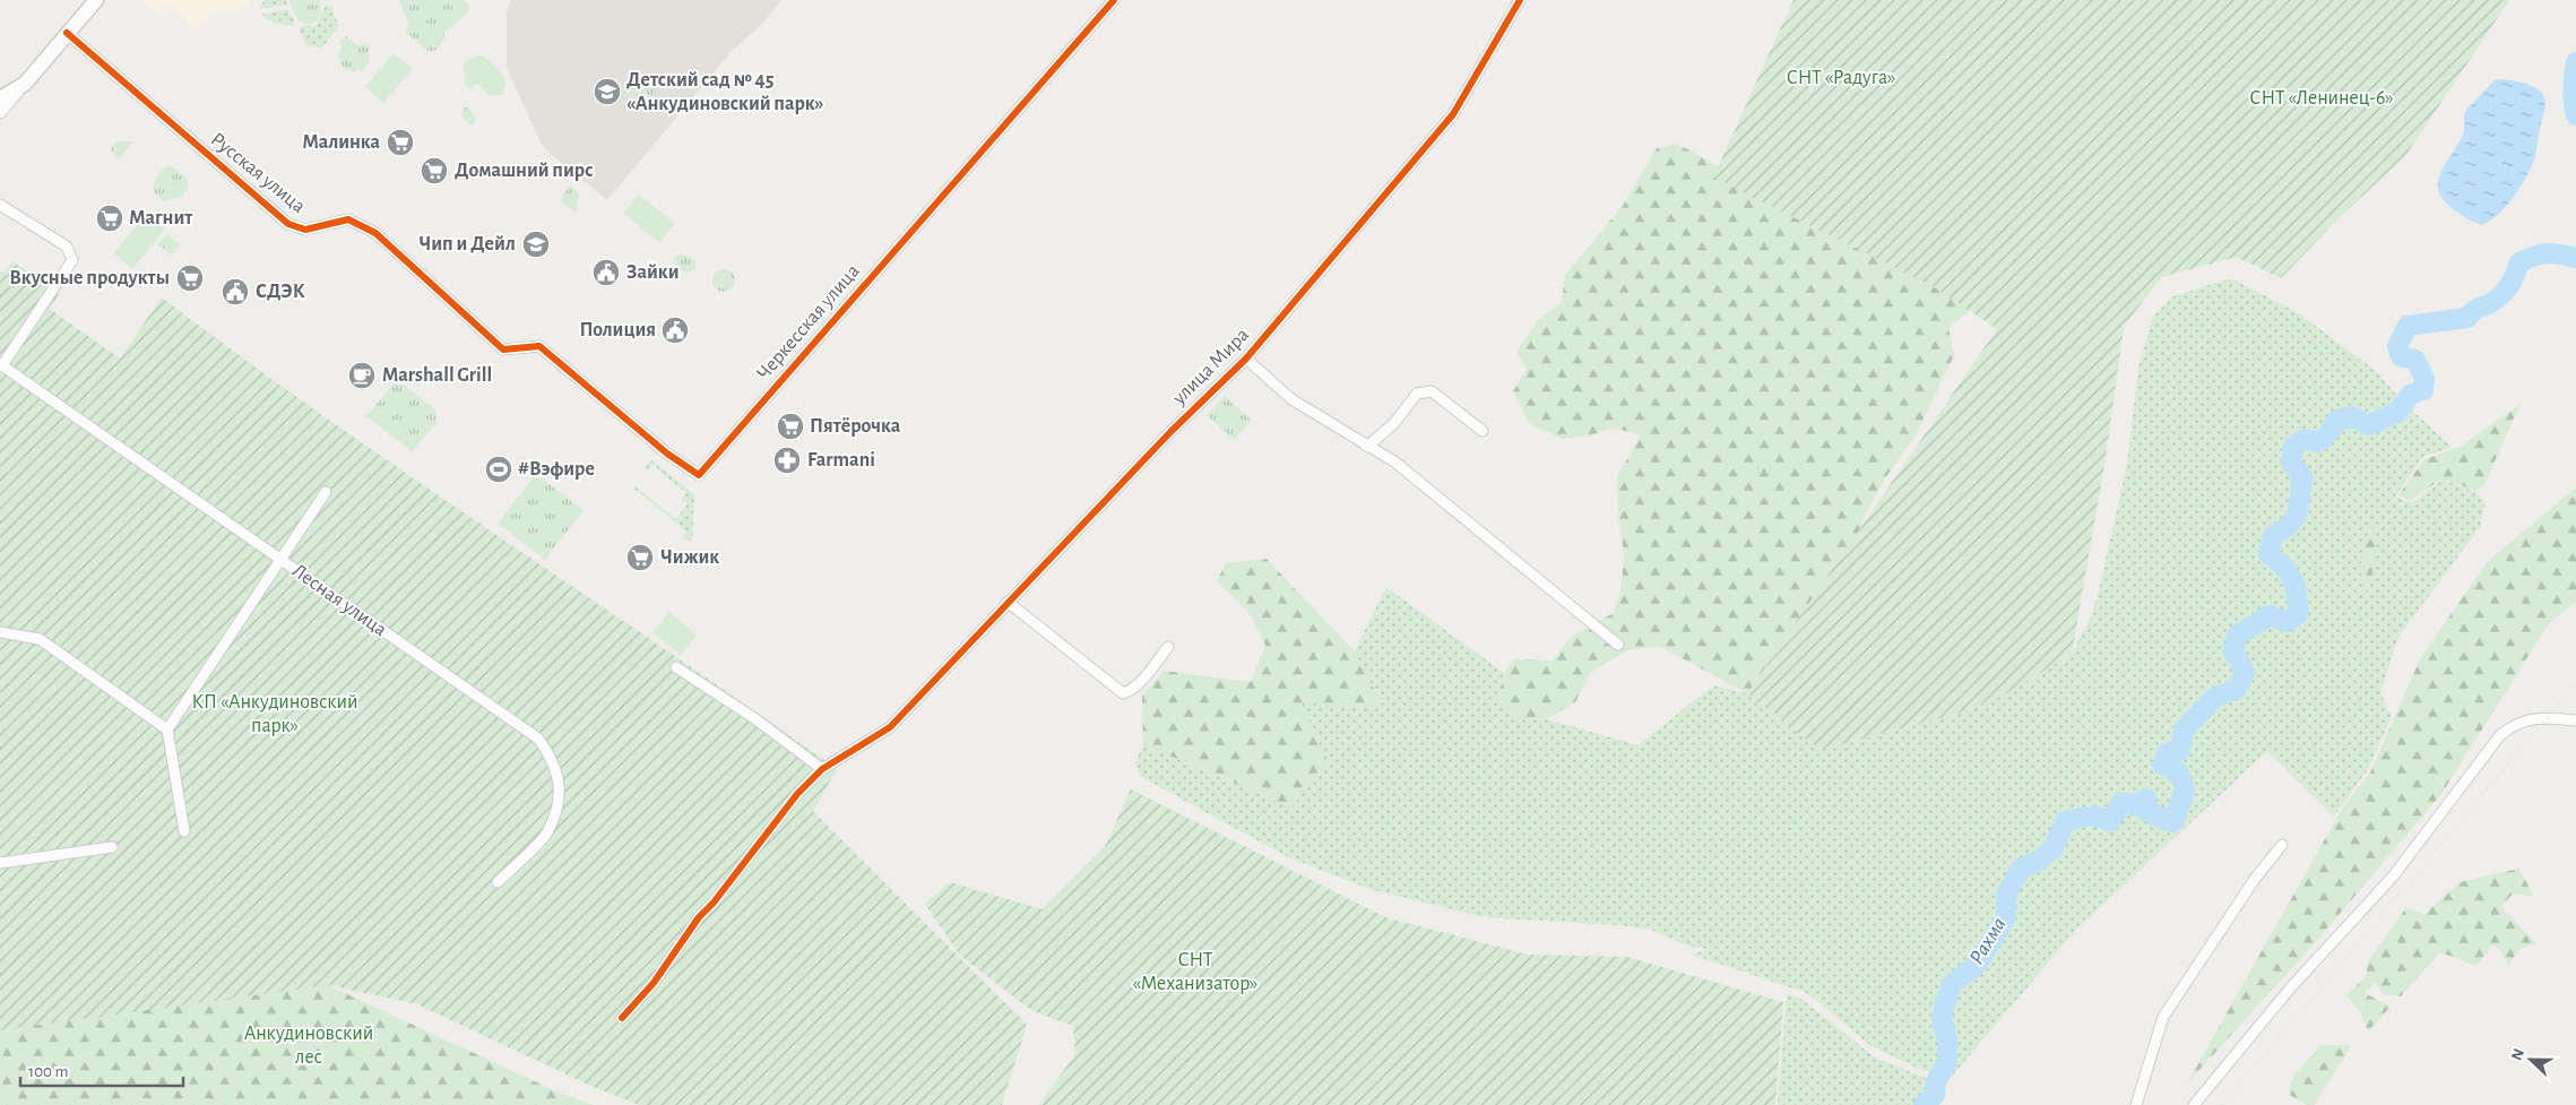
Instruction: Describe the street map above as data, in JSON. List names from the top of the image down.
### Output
{
  "streets": {
    "street": [
      "Русская улица",
      "Черкесская улица",
      "улица Мира",
      "Лесная улица"
    ]
  },
  "crossings": [
    ["Русская улица", "Черкесская улица"]
  ],
  "water": ["Рахма"],
  "parks": [
    "СНТ «Радуга»",
    "СНТ «Ленинец-6»",
    "КП «Анкудиновский парк»",
    "СНТ «Механизатор»",
    "Анкудиновский лес"
  ],
  "places": {
    "school or university": ["Детский сад № 45 «Анкудиновский парк»", "Чип и Дейл"],
    "supermarket": [
      "Малинка",
      "Домашний пирс",
      "Магнит",
      "Вкусные продукты",
      "Пятёрочка",
      "Чижик"
    ],
    "public building": ["Зайки", "СДЭК", "Полиция"],
    "cafe": ["Marshall Grill"],
    "pharmacy": ["Farmani"],
    "sports": ["#Вэфире"]
  },
  "scale_bar": "100 m",
  "north": "left"
}
